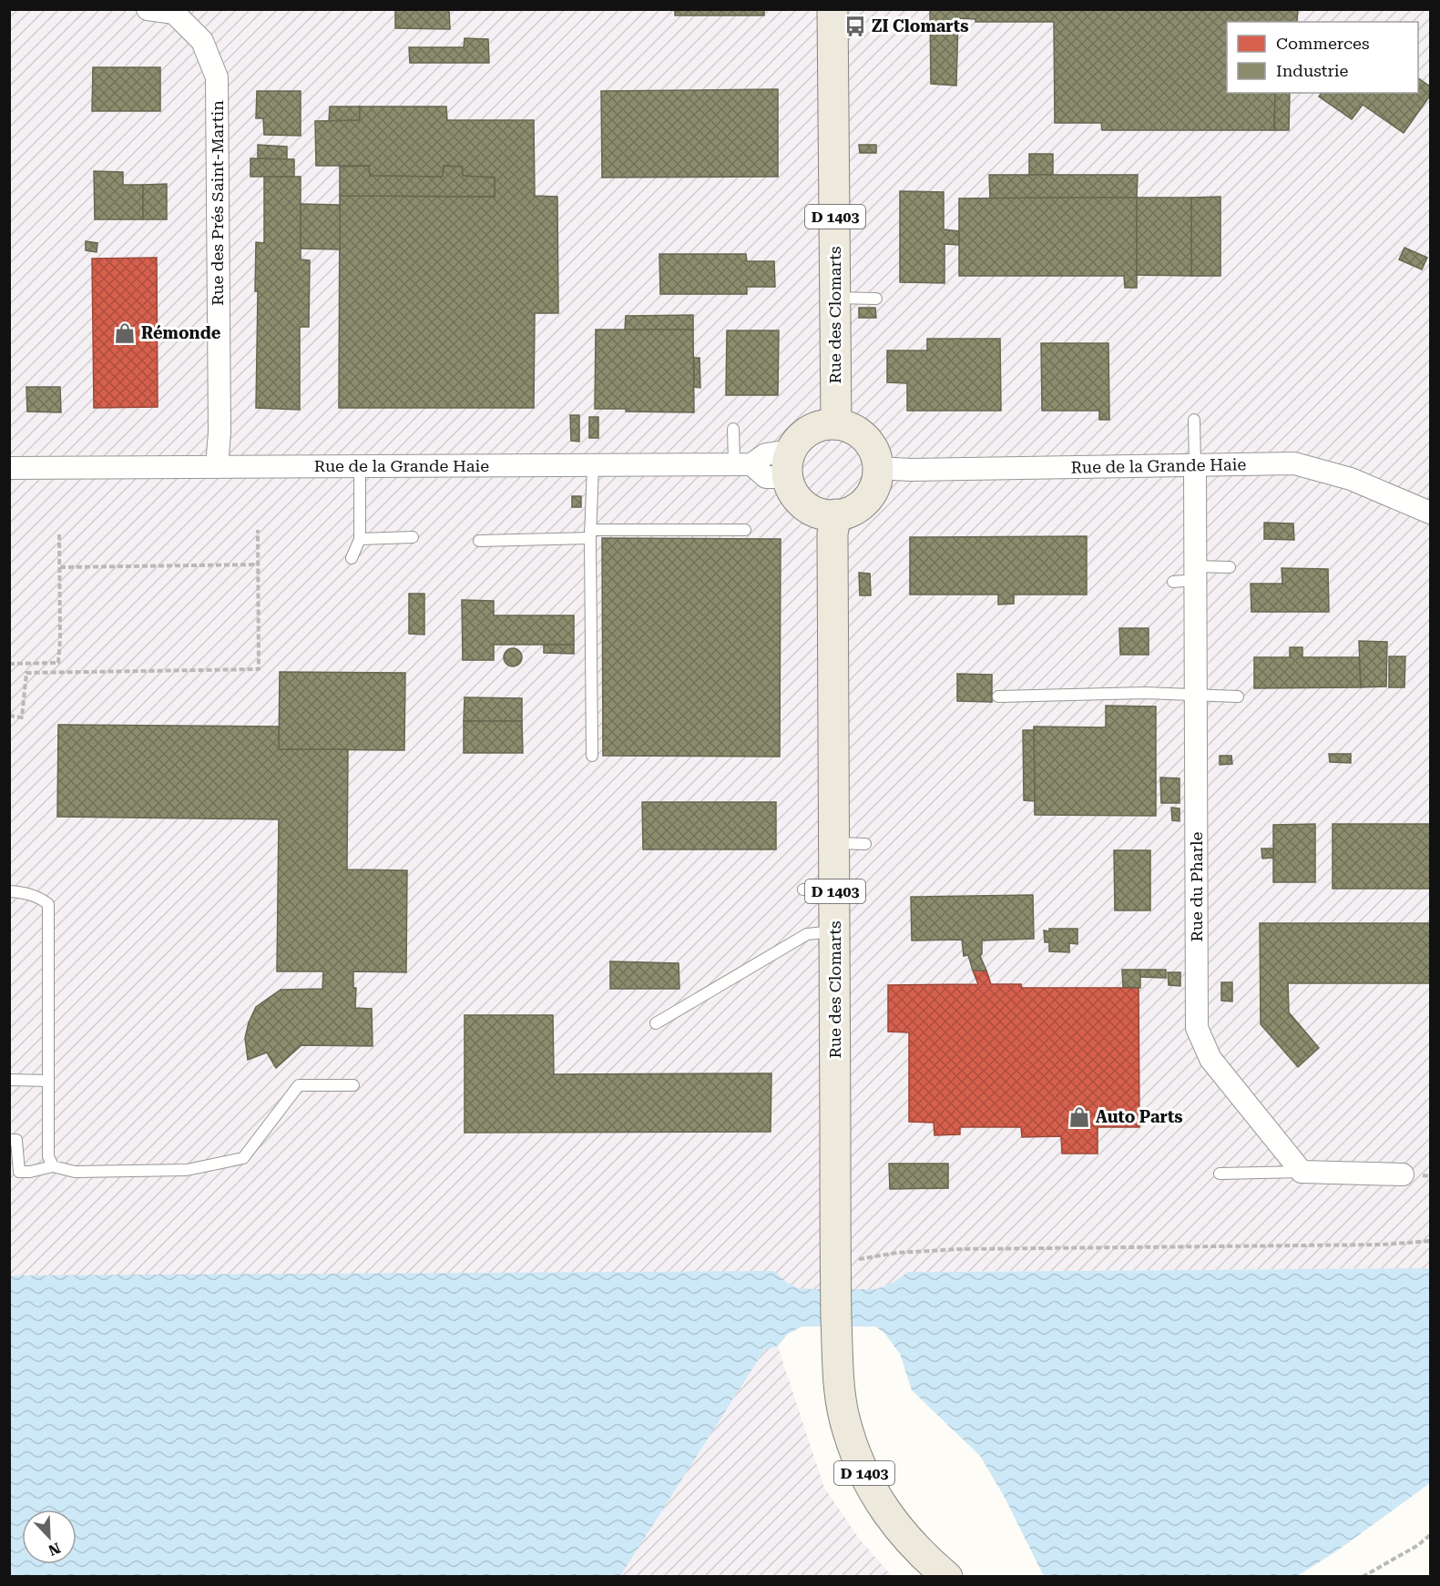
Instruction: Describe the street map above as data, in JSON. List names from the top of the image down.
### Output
{
  "streets": {
    "main road": ["D 1403", "Rue des Clomarts"],
    "street": ["Rue des Prés Saint-Martin", "Rue de la Grande Haie", "Rue du Pharle"]
  },
  "crossings": [
    ["Rue des Prés Saint-Martin", "Rue de la Grande Haie"],
    ["D 1403", "Rue des Clomarts"],
    ["Rue des Clomarts", "Rue de la Grande Haie"],
    ["Rue de la Grande Haie", "Rue du Pharle"]
  ],
  "places": {
    "bus stop": ["ZI Clomarts"],
    "shop": ["Rémonde", "Auto Parts"]
  },
  "legend": ["Commerces", "Industrie"],
  "north": "bottom right"
}
